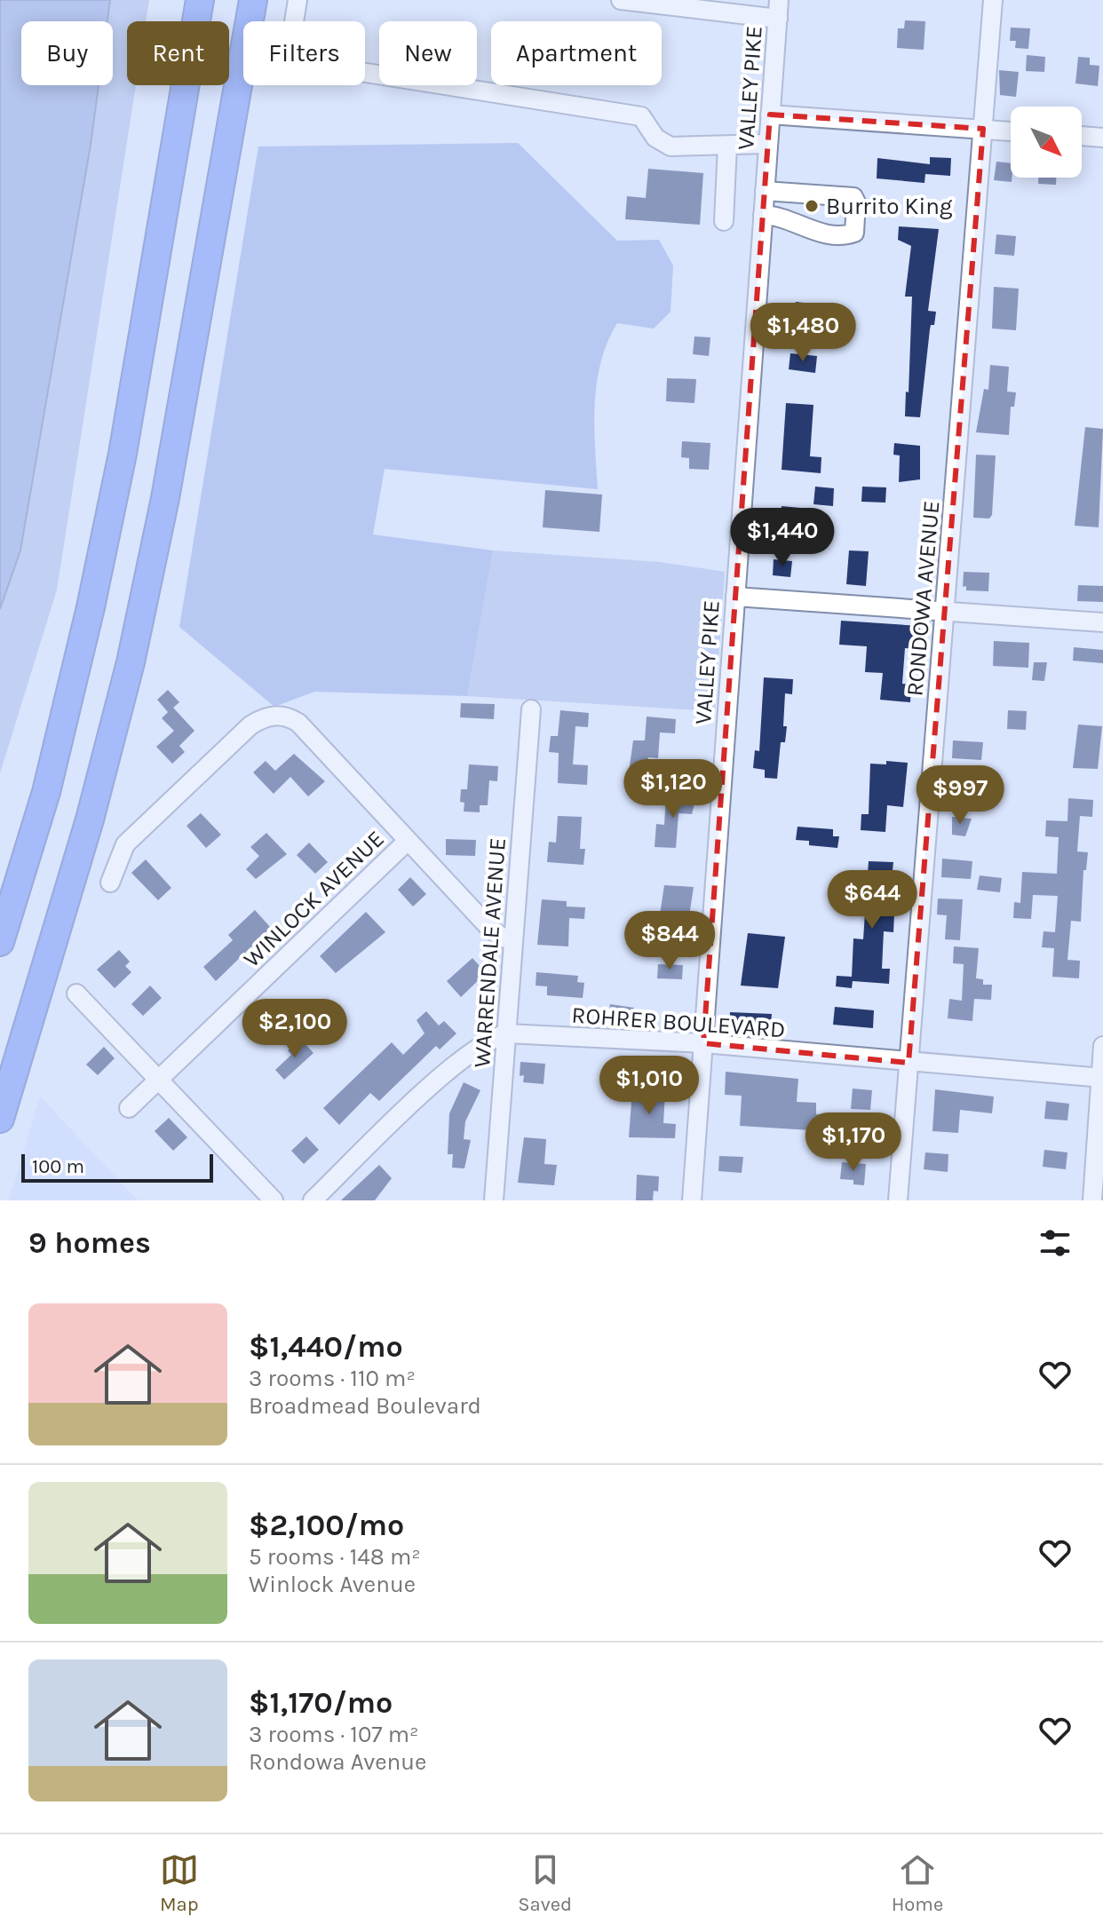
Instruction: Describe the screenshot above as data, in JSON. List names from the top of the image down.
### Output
{
  "streets": {
    "street": [
      "VALLEY PIKE",
      "RONDOWA AVENUE",
      "WINLOCK AVENUE",
      "WARRENDALE AVENUE",
      "ROHRER BOULEVARD"
    ]
  },
  "crossings": [
    ["VALLEY PIKE", "ROHRER BOULEVARD"],
    ["RONDOWA AVENUE", "ROHRER BOULEVARD"],
    ["WARRENDALE AVENUE", "ROHRER BOULEVARD"]
  ],
  "places": ["Burrito King"],
  "scale_bar": "100 m",
  "north": "bottom right",
  "page": {
    "chip": [
      "Buy",
      "Rent",
      "Filters",
      "New",
      "Apartment"
    ],
    "price": [
      "$1,480",
      "$1,440",
      "$1,120",
      "$997",
      "$644",
      "$844",
      "$2,100",
      "$1,010",
      "$1,170"
    ],
    "scale": "100 m",
    "heading": "9 homes",
    "list": [
      {
        "name": "$1,440/mo",
        "note": "3 rooms · 110 m² · Broadmead Boulevard"
      },
      {
        "name": "$2,100/mo",
        "note": "5 rooms · 148 m² · Winlock Avenue"
      },
      {
        "name": "$1,170/mo",
        "note": "3 rooms · 107 m² · Rondowa Avenue"
      }
    ],
    "tabs": ["Map", "Saved", "Home"]
  }
}
